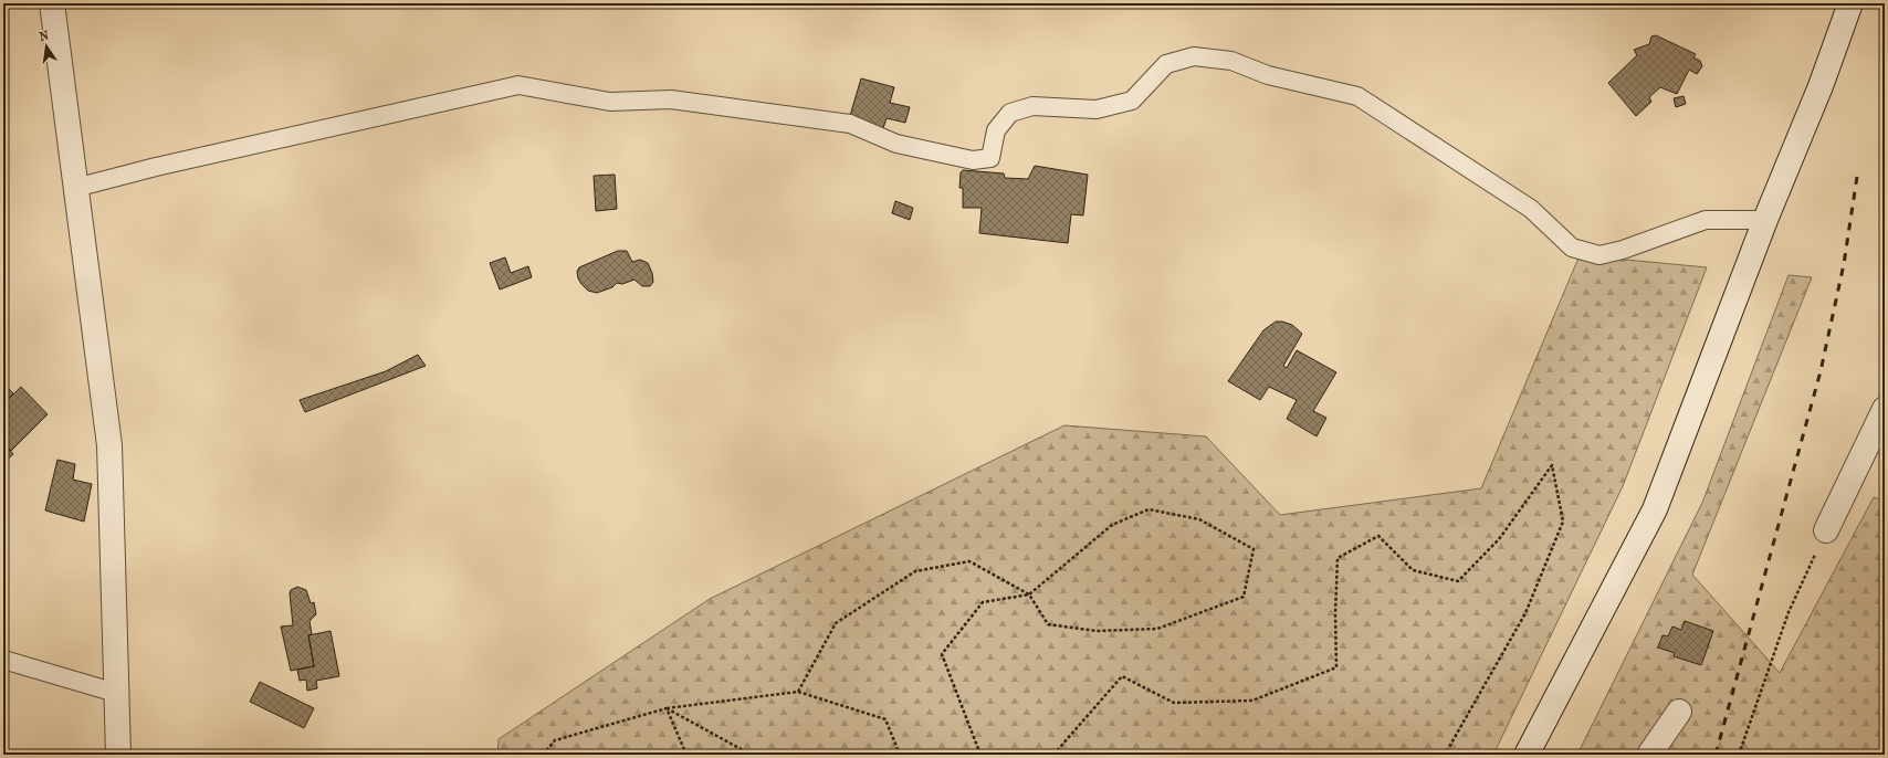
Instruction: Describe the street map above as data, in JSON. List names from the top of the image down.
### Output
{
  "north": "top"
}
